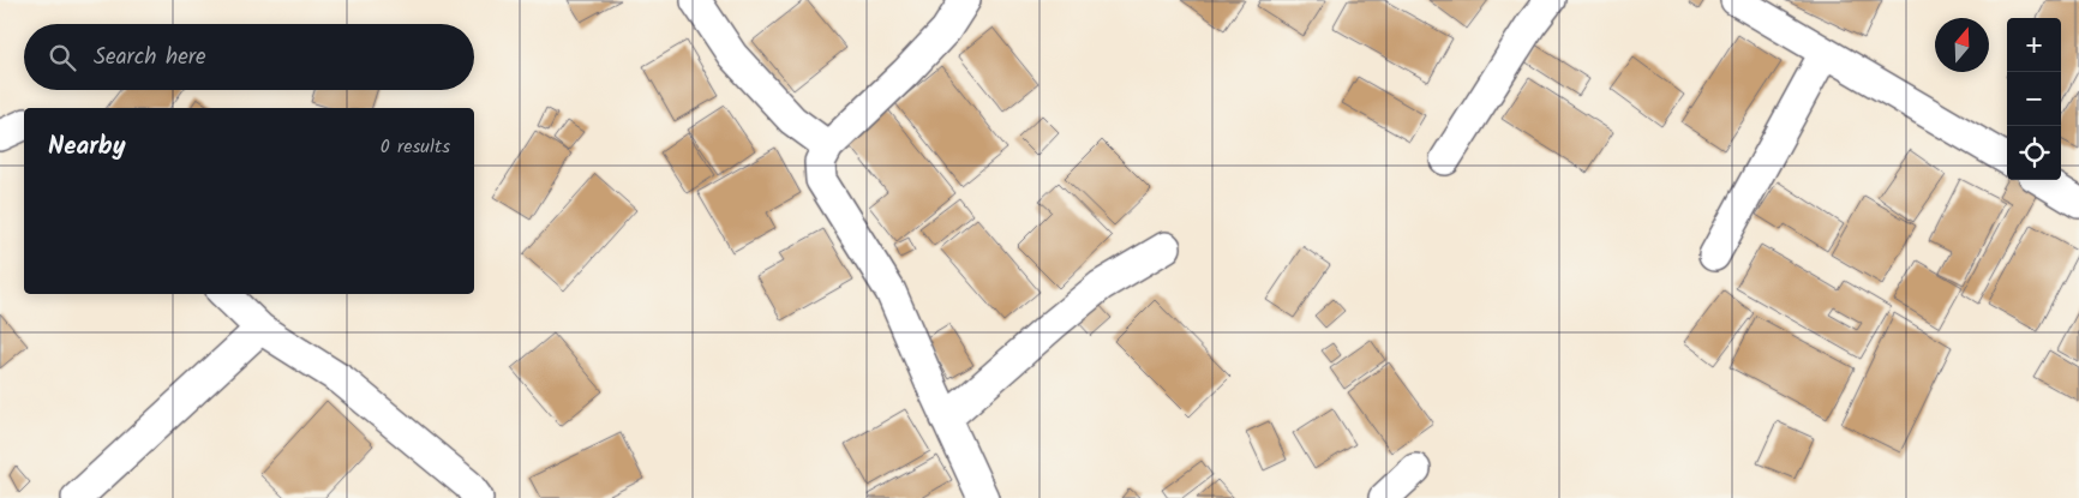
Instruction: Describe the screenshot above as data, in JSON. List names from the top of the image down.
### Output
{
  "north": "top",
  "page": {
    "map_buttons": ["+", "−"],
    "search": "Search here",
    "heading": ["Nearby", "0 results"]
  }
}
